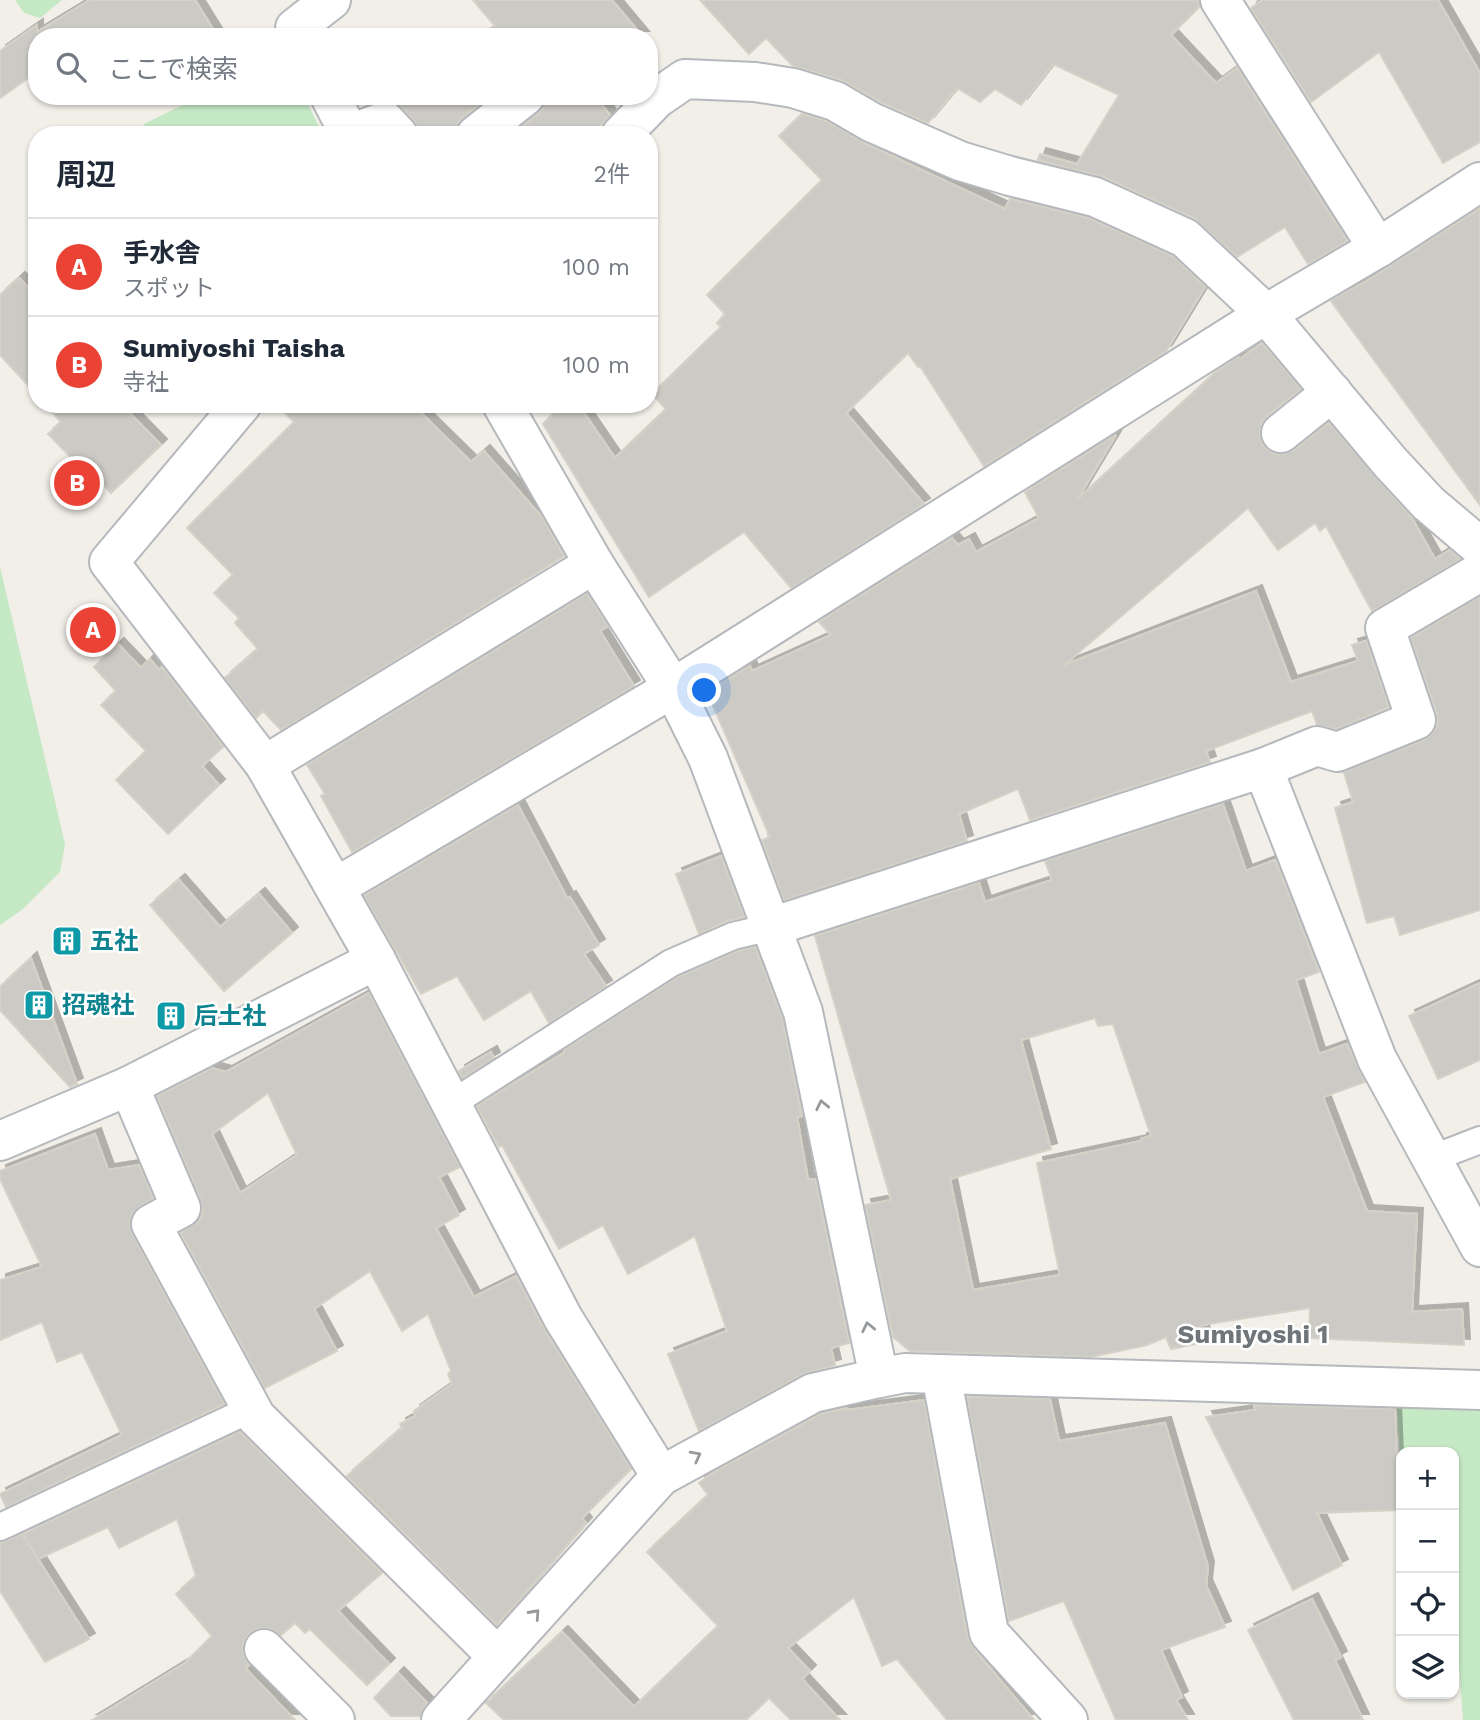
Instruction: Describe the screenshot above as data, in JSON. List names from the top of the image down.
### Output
{
  "districts": ["Sumiyoshi 1"],
  "places": {
    "building": ["五社", "招魂社", "后土社"]
  },
  "page": {
    "search": "ここで検索",
    "heading": ["周辺", "2件"],
    "list": [
      {
        "mark": "A",
        "name": "手水舎",
        "note": "スポット",
        "value": "100 m"
      },
      {
        "mark": "B",
        "name": "Sumiyoshi Taisha",
        "note": "寺社",
        "value": "100 m"
      }
    ],
    "pins": ["B", "A"],
    "map_buttons": ["+", "−"]
  }
}
